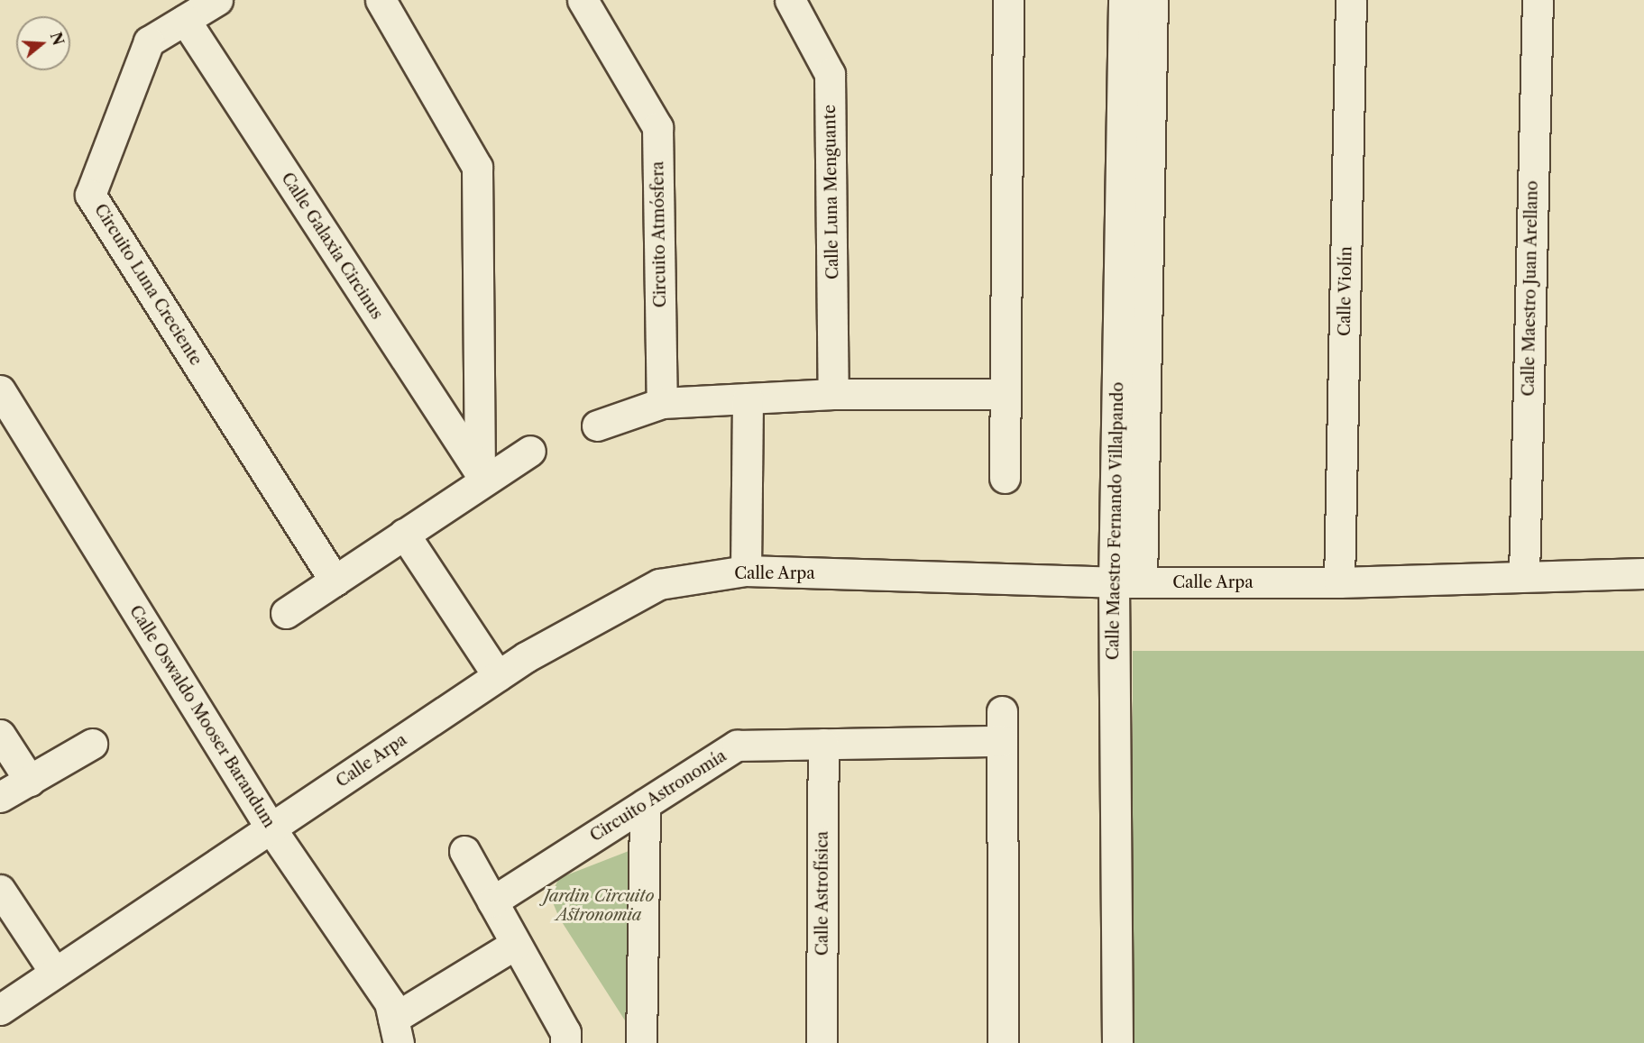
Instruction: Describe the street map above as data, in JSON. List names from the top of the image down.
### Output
{
  "streets": {
    "street": [
      "Calle Luna Menguante",
      "Circuito Atmósfera",
      "Calle Galaxia Circinus",
      "Circuito Luna Creciente",
      "Calle Maestro Juan Arellano",
      "Calle Violín",
      "Calle Maestro Fernando Villalpando",
      "Calle Arpa",
      "Calle Oswaldo Mooser Barandum",
      "Circuito Astronomía",
      "Calle Astrofísica"
    ]
  },
  "crossings": [
    ["Calle Galaxia Circinus", "Circuito Luna Creciente"],
    ["Calle Maestro Juan Arellano", "Calle Arpa"],
    ["Calle Violín", "Calle Arpa"],
    ["Calle Maestro Fernando Villalpando", "Calle Arpa"],
    ["Calle Arpa", "Calle Oswaldo Mooser Barandum"],
    ["Circuito Astronomía", "Calle Astrofísica"]
  ],
  "parks": ["Jardin Circuito Astronomia"],
  "north": "right"
}
